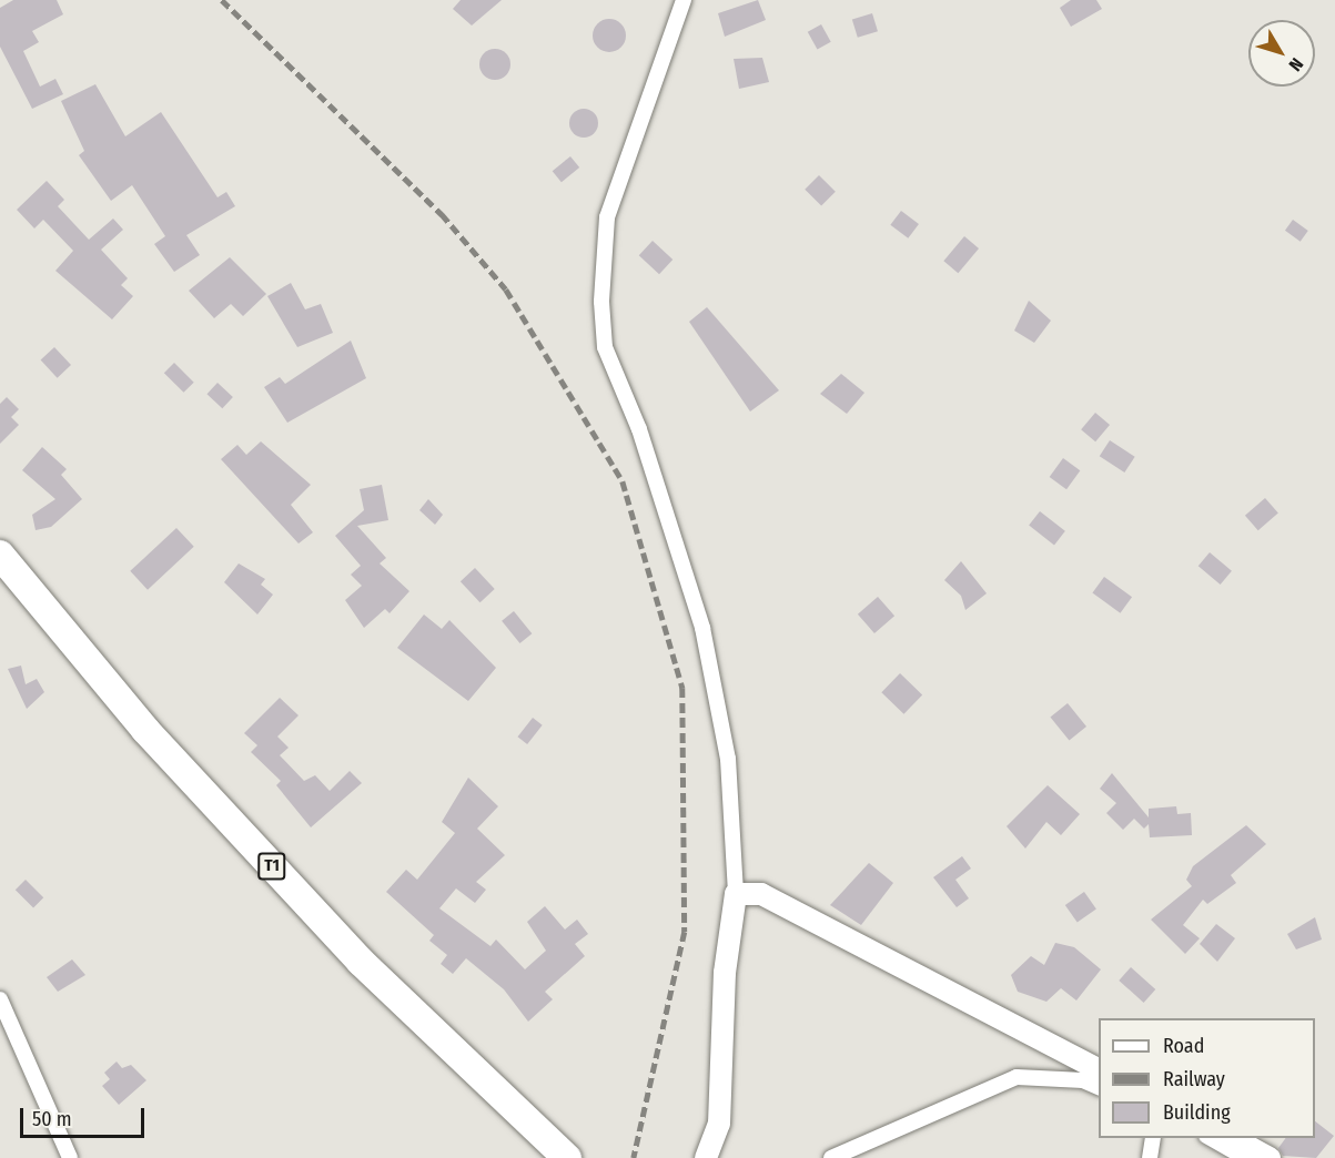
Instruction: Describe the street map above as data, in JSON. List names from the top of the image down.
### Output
{
  "streets": {
    "highway": ["T1"]
  },
  "legend": ["Road", "Railway", "Building"],
  "scale_bar": "50 m",
  "north": "bottom right"
}
